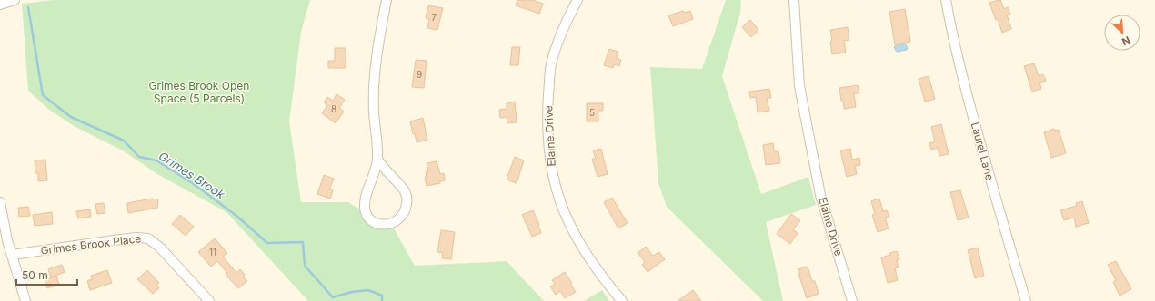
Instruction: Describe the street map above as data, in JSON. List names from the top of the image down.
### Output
{
  "streets": {
    "street": ["Elaine Drive", "Laurel Lane", "Grimes Brook Place"]
  },
  "water": ["Grimes Brook"],
  "parks": ["Grimes Brook Open Space (5 Parcels)"],
  "house_numbers": [
    "7",
    "9",
    "8",
    "5",
    "11"
  ],
  "scale_bar": "50 m",
  "north": "bottom right"
}
